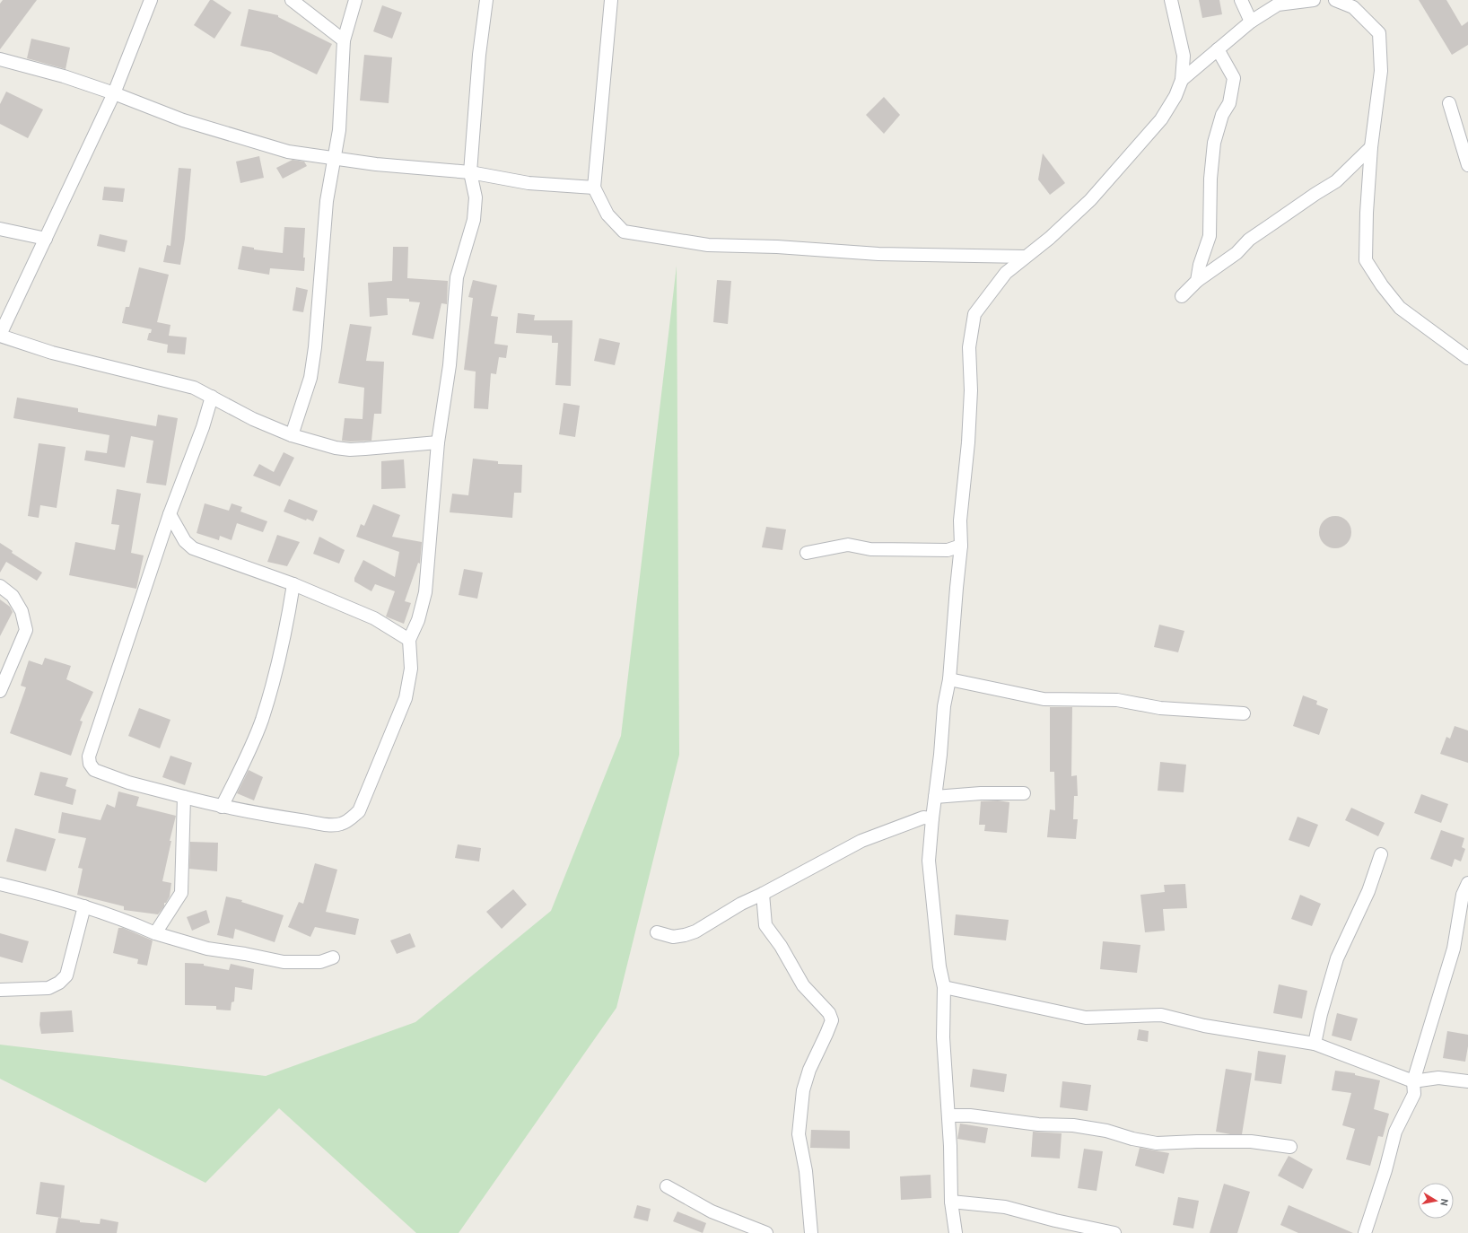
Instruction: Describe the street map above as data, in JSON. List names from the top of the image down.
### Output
{
  "north": "right"
}
